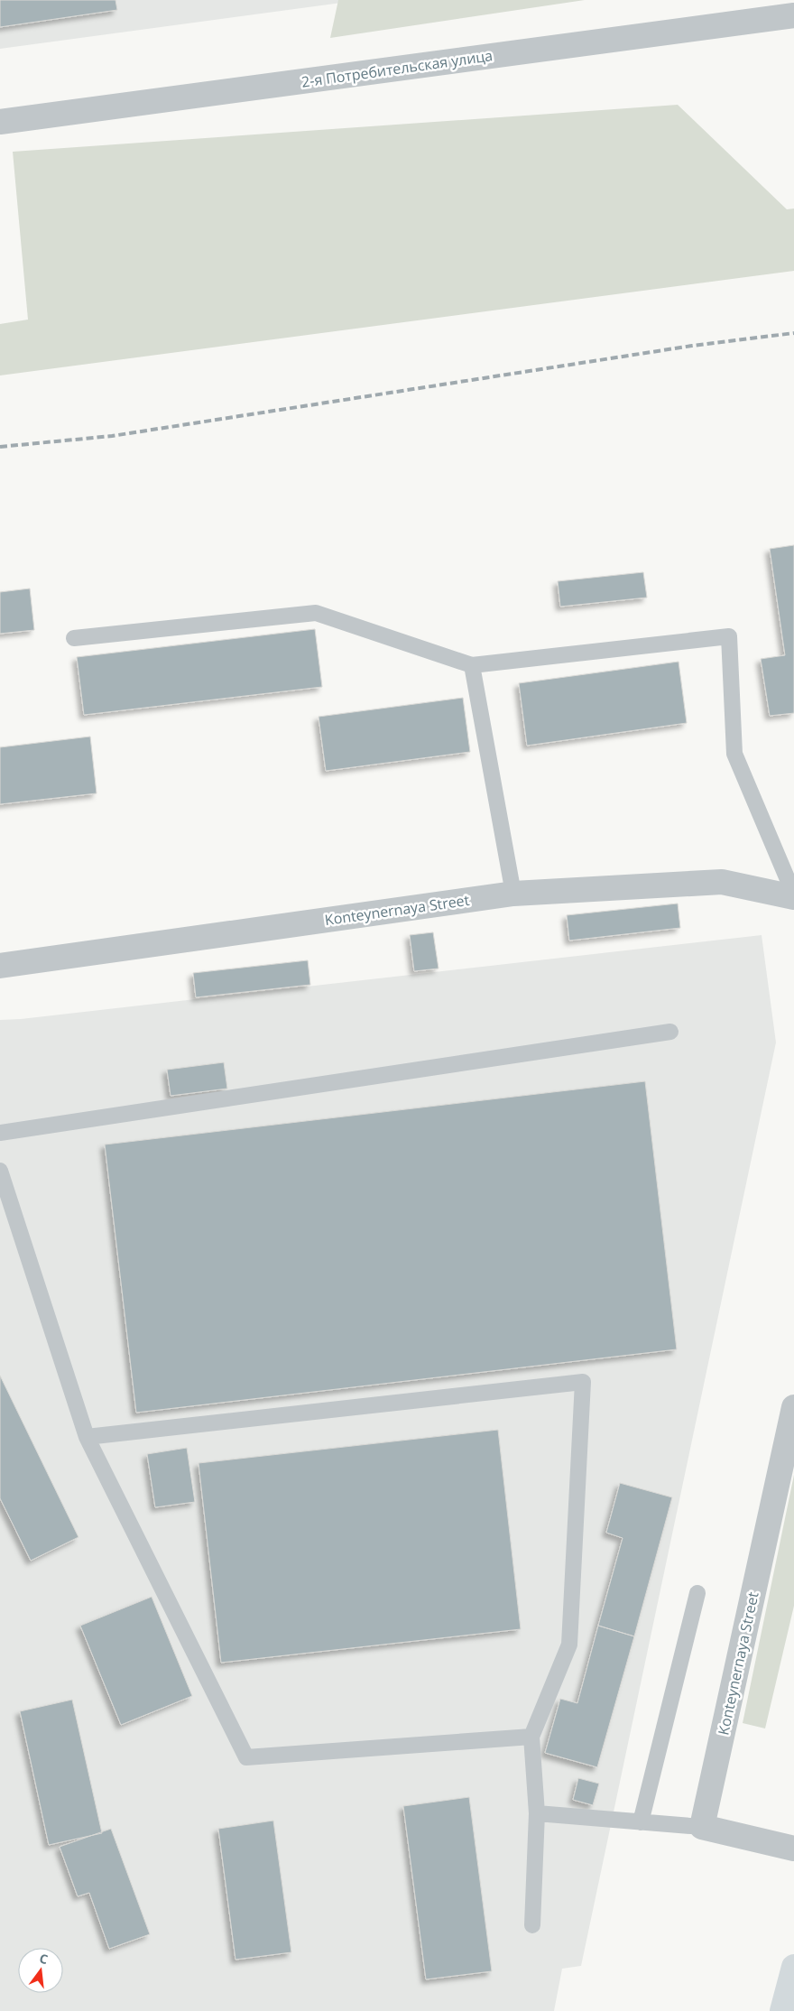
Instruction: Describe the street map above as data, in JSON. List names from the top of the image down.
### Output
{
  "streets": {
    "street": ["2-я Потребительская улица", "Konteynernaya Street"]
  },
  "north": "top"
}
